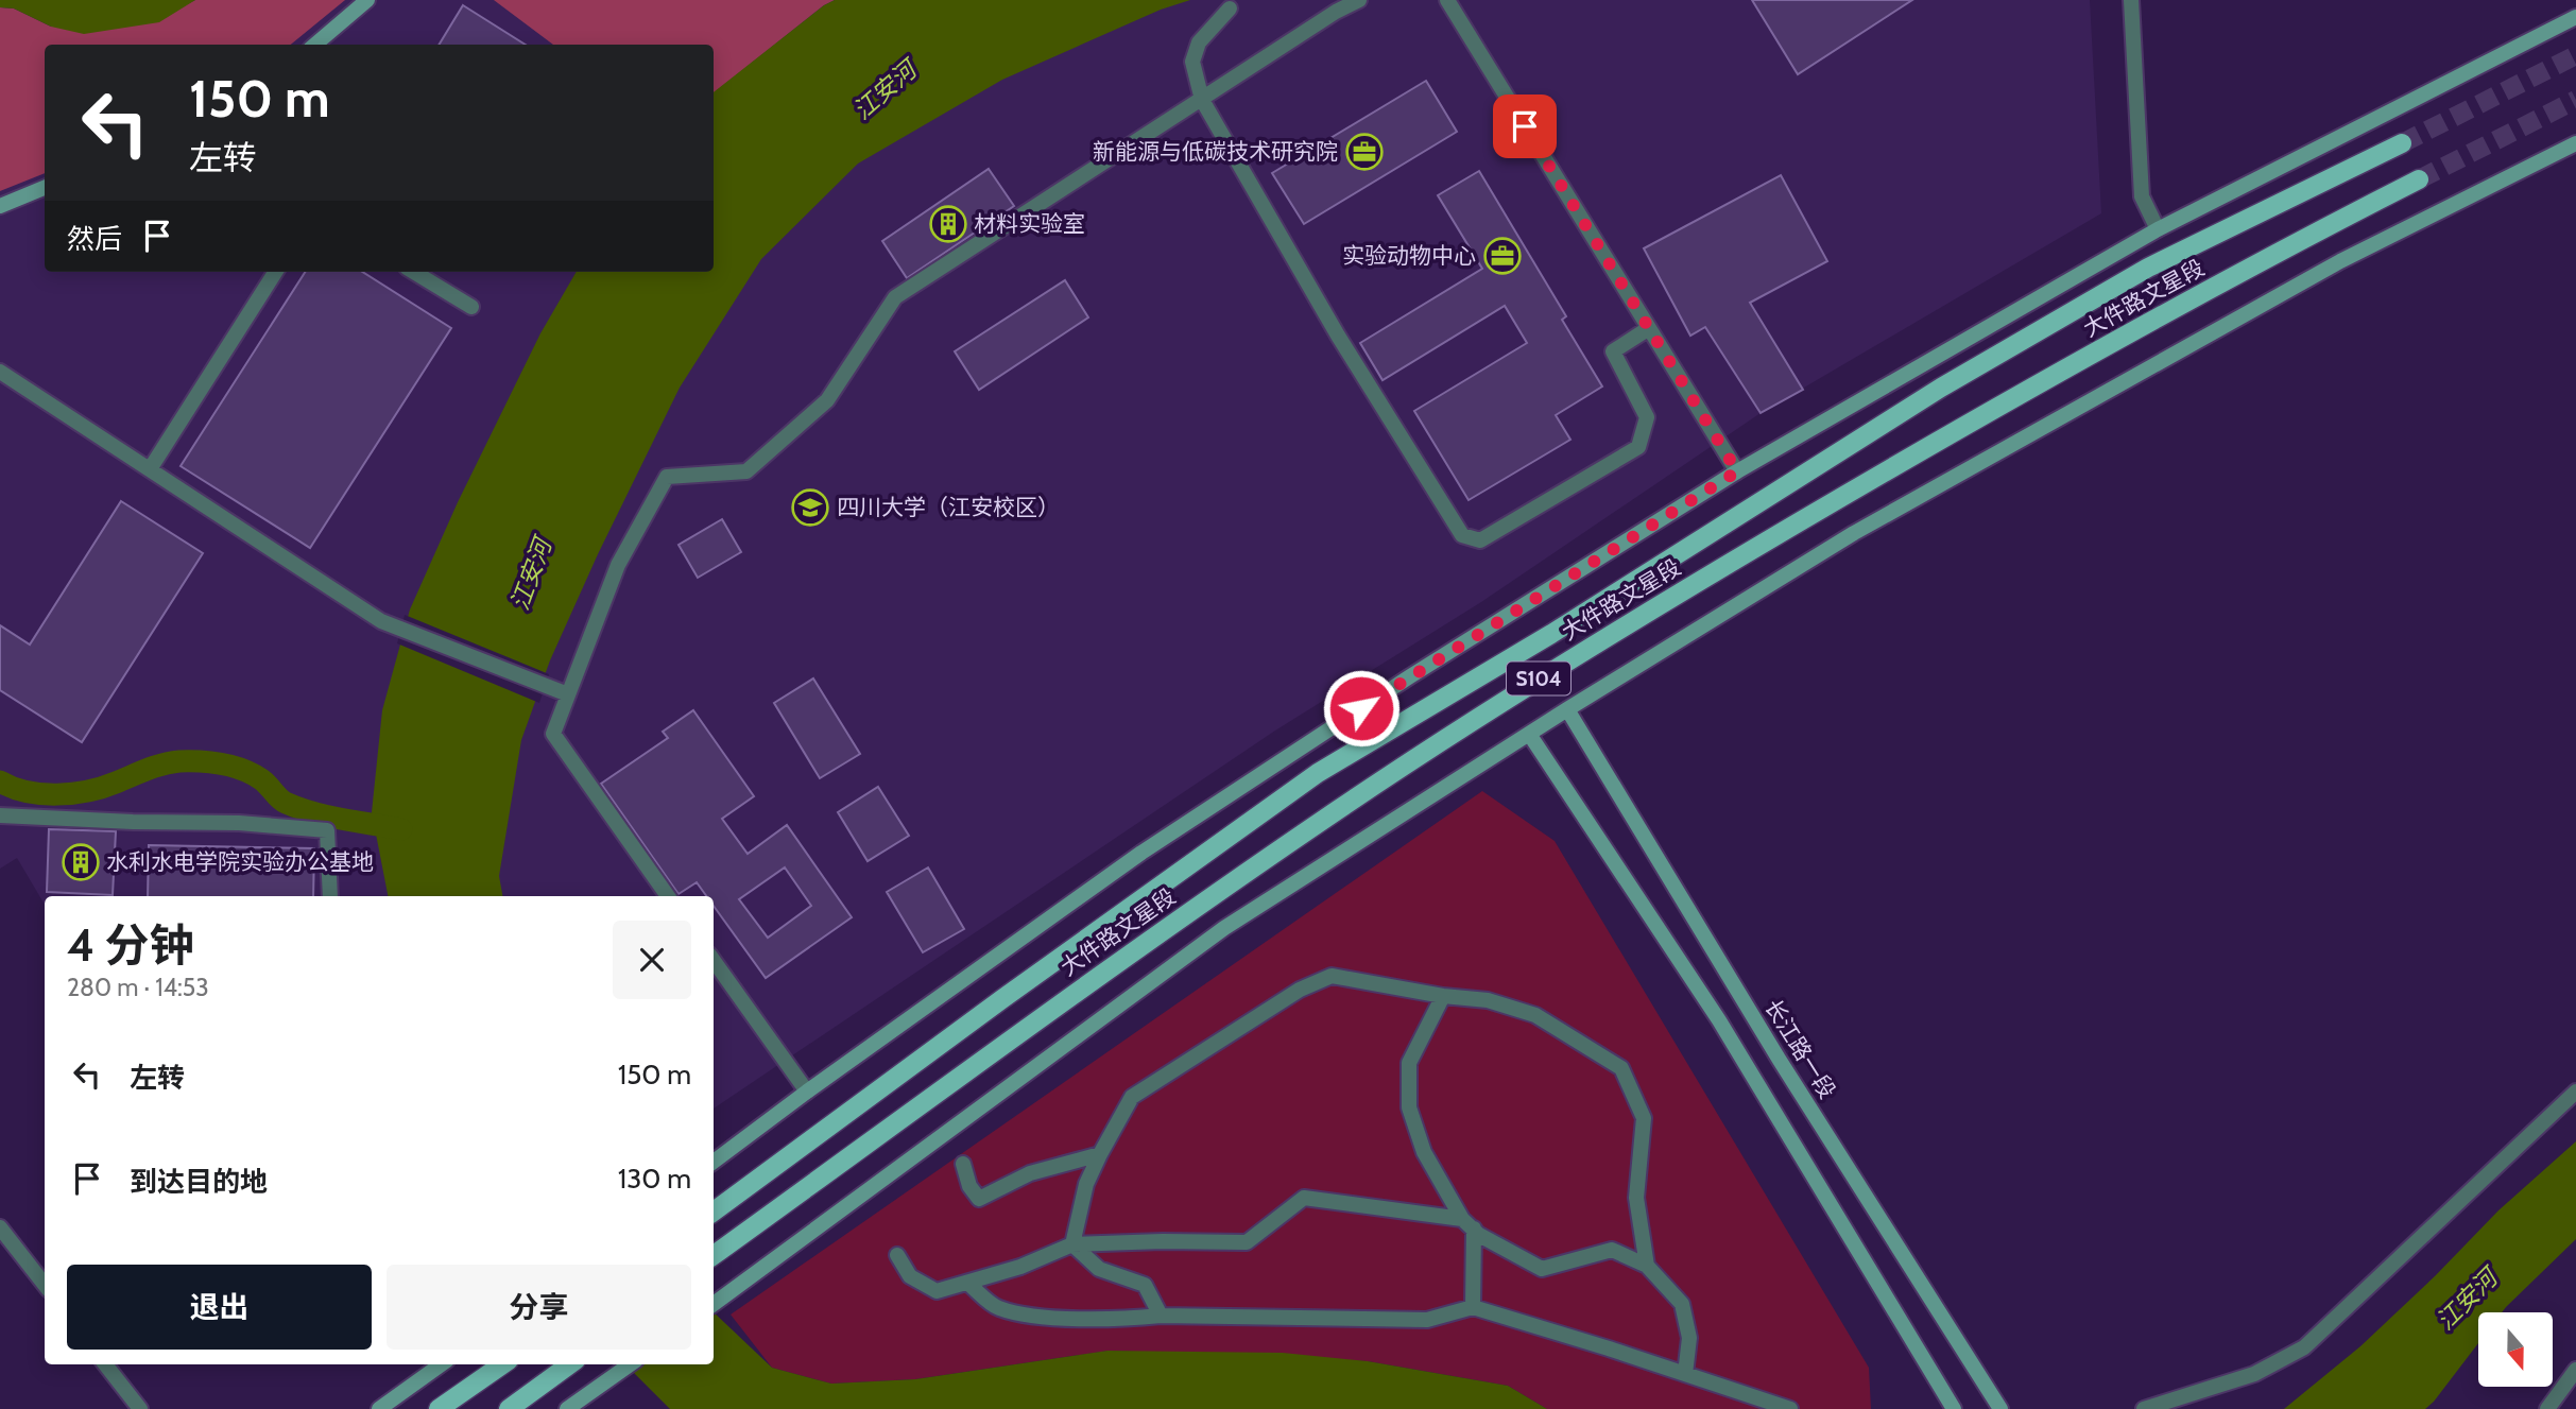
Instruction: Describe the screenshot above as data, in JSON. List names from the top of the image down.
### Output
{
  "streets": {
    "main road": ["大件路文星段", "S104"],
    "street": ["长江路一段"]
  },
  "water": ["江安河"],
  "places": {
    "office": ["新能源与低碳技术研究院", "实验动物中心"],
    "building": ["材料实验室", "水利水电学院实验办公基地"],
    "school or university": ["四川大学（江安校区）"]
  },
  "north": "bottom",
  "page": {
    "turn": ["150 m", "左转"],
    "then": "然后",
    "heading": ["4 分钟", "280 m · 14:53"],
    "list": [
      {
        "name": "左转",
        "value": "150 m"
      },
      {
        "name": "到达目的地",
        "value": "130 m"
      }
    ],
    "buttons": ["退出", "分享"]
  }
}
